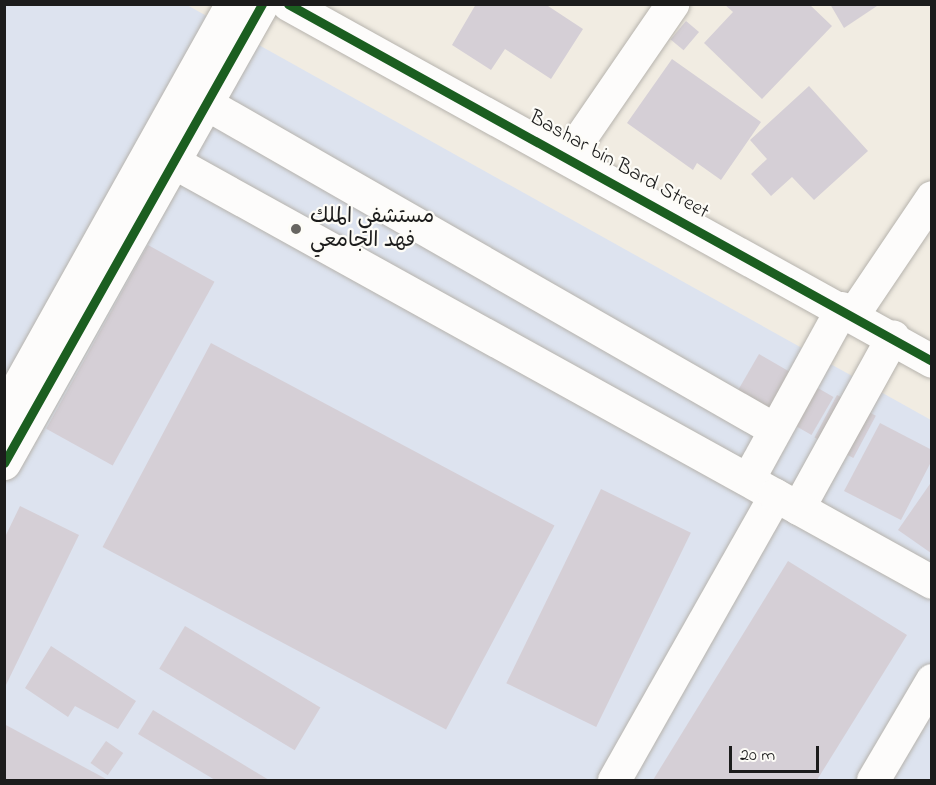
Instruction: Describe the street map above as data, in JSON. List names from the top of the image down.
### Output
{
  "streets": {
    "street": ["Bashar bin Bard Street"]
  },
  "places": ["مستشفي الملك فهد الجامعي"],
  "scale_bar": "20 m"
}
